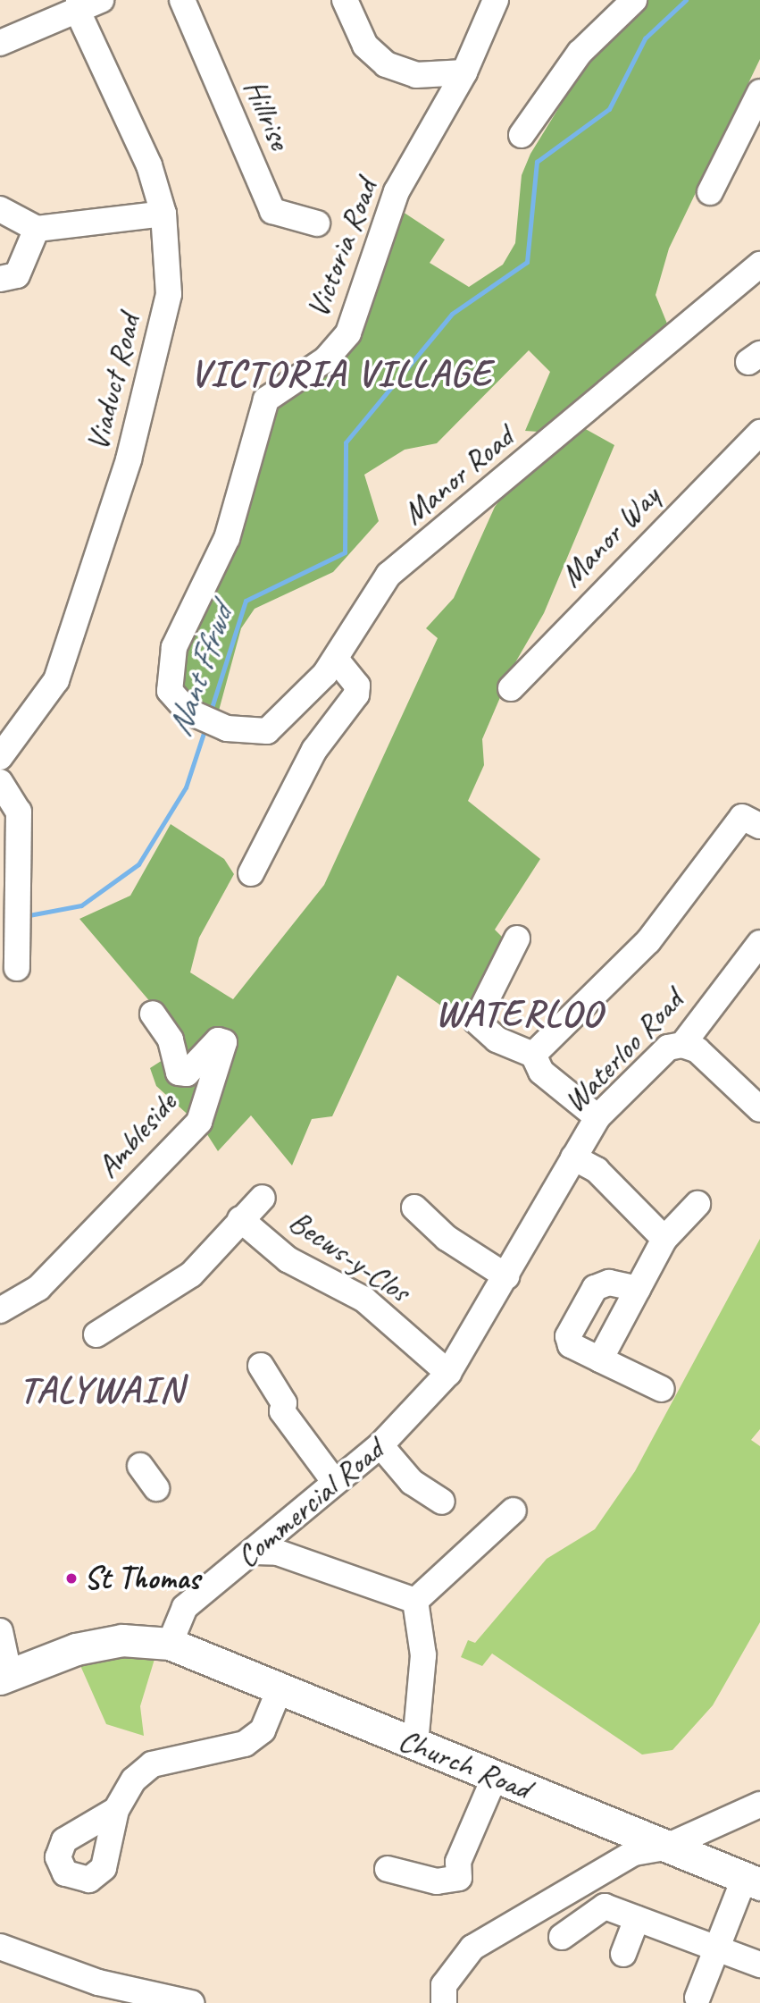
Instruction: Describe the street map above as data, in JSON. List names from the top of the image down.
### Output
{
  "streets": {
    "main road": ["Church Road"],
    "street": [
      "Hillrise",
      "Victoria Road",
      "Viaduct Road",
      "Manor Road",
      "Manor Way",
      "Waterloo Road",
      "Ambleside",
      "Becws-y-Clos",
      "Commercial Road"
    ]
  },
  "crossings": [
    ["Victoria Road", "Manor Road"],
    ["Waterloo Road", "Commercial Road"],
    ["Becws-y-Clos", "Commercial Road"],
    ["Commercial Road", "Church Road"]
  ],
  "districts": ["VICTORIA VILLAGE", "WATERLOO", "TALYWAIN"],
  "water": ["Nant Ffrwd"],
  "places": ["St Thomas"]
}
